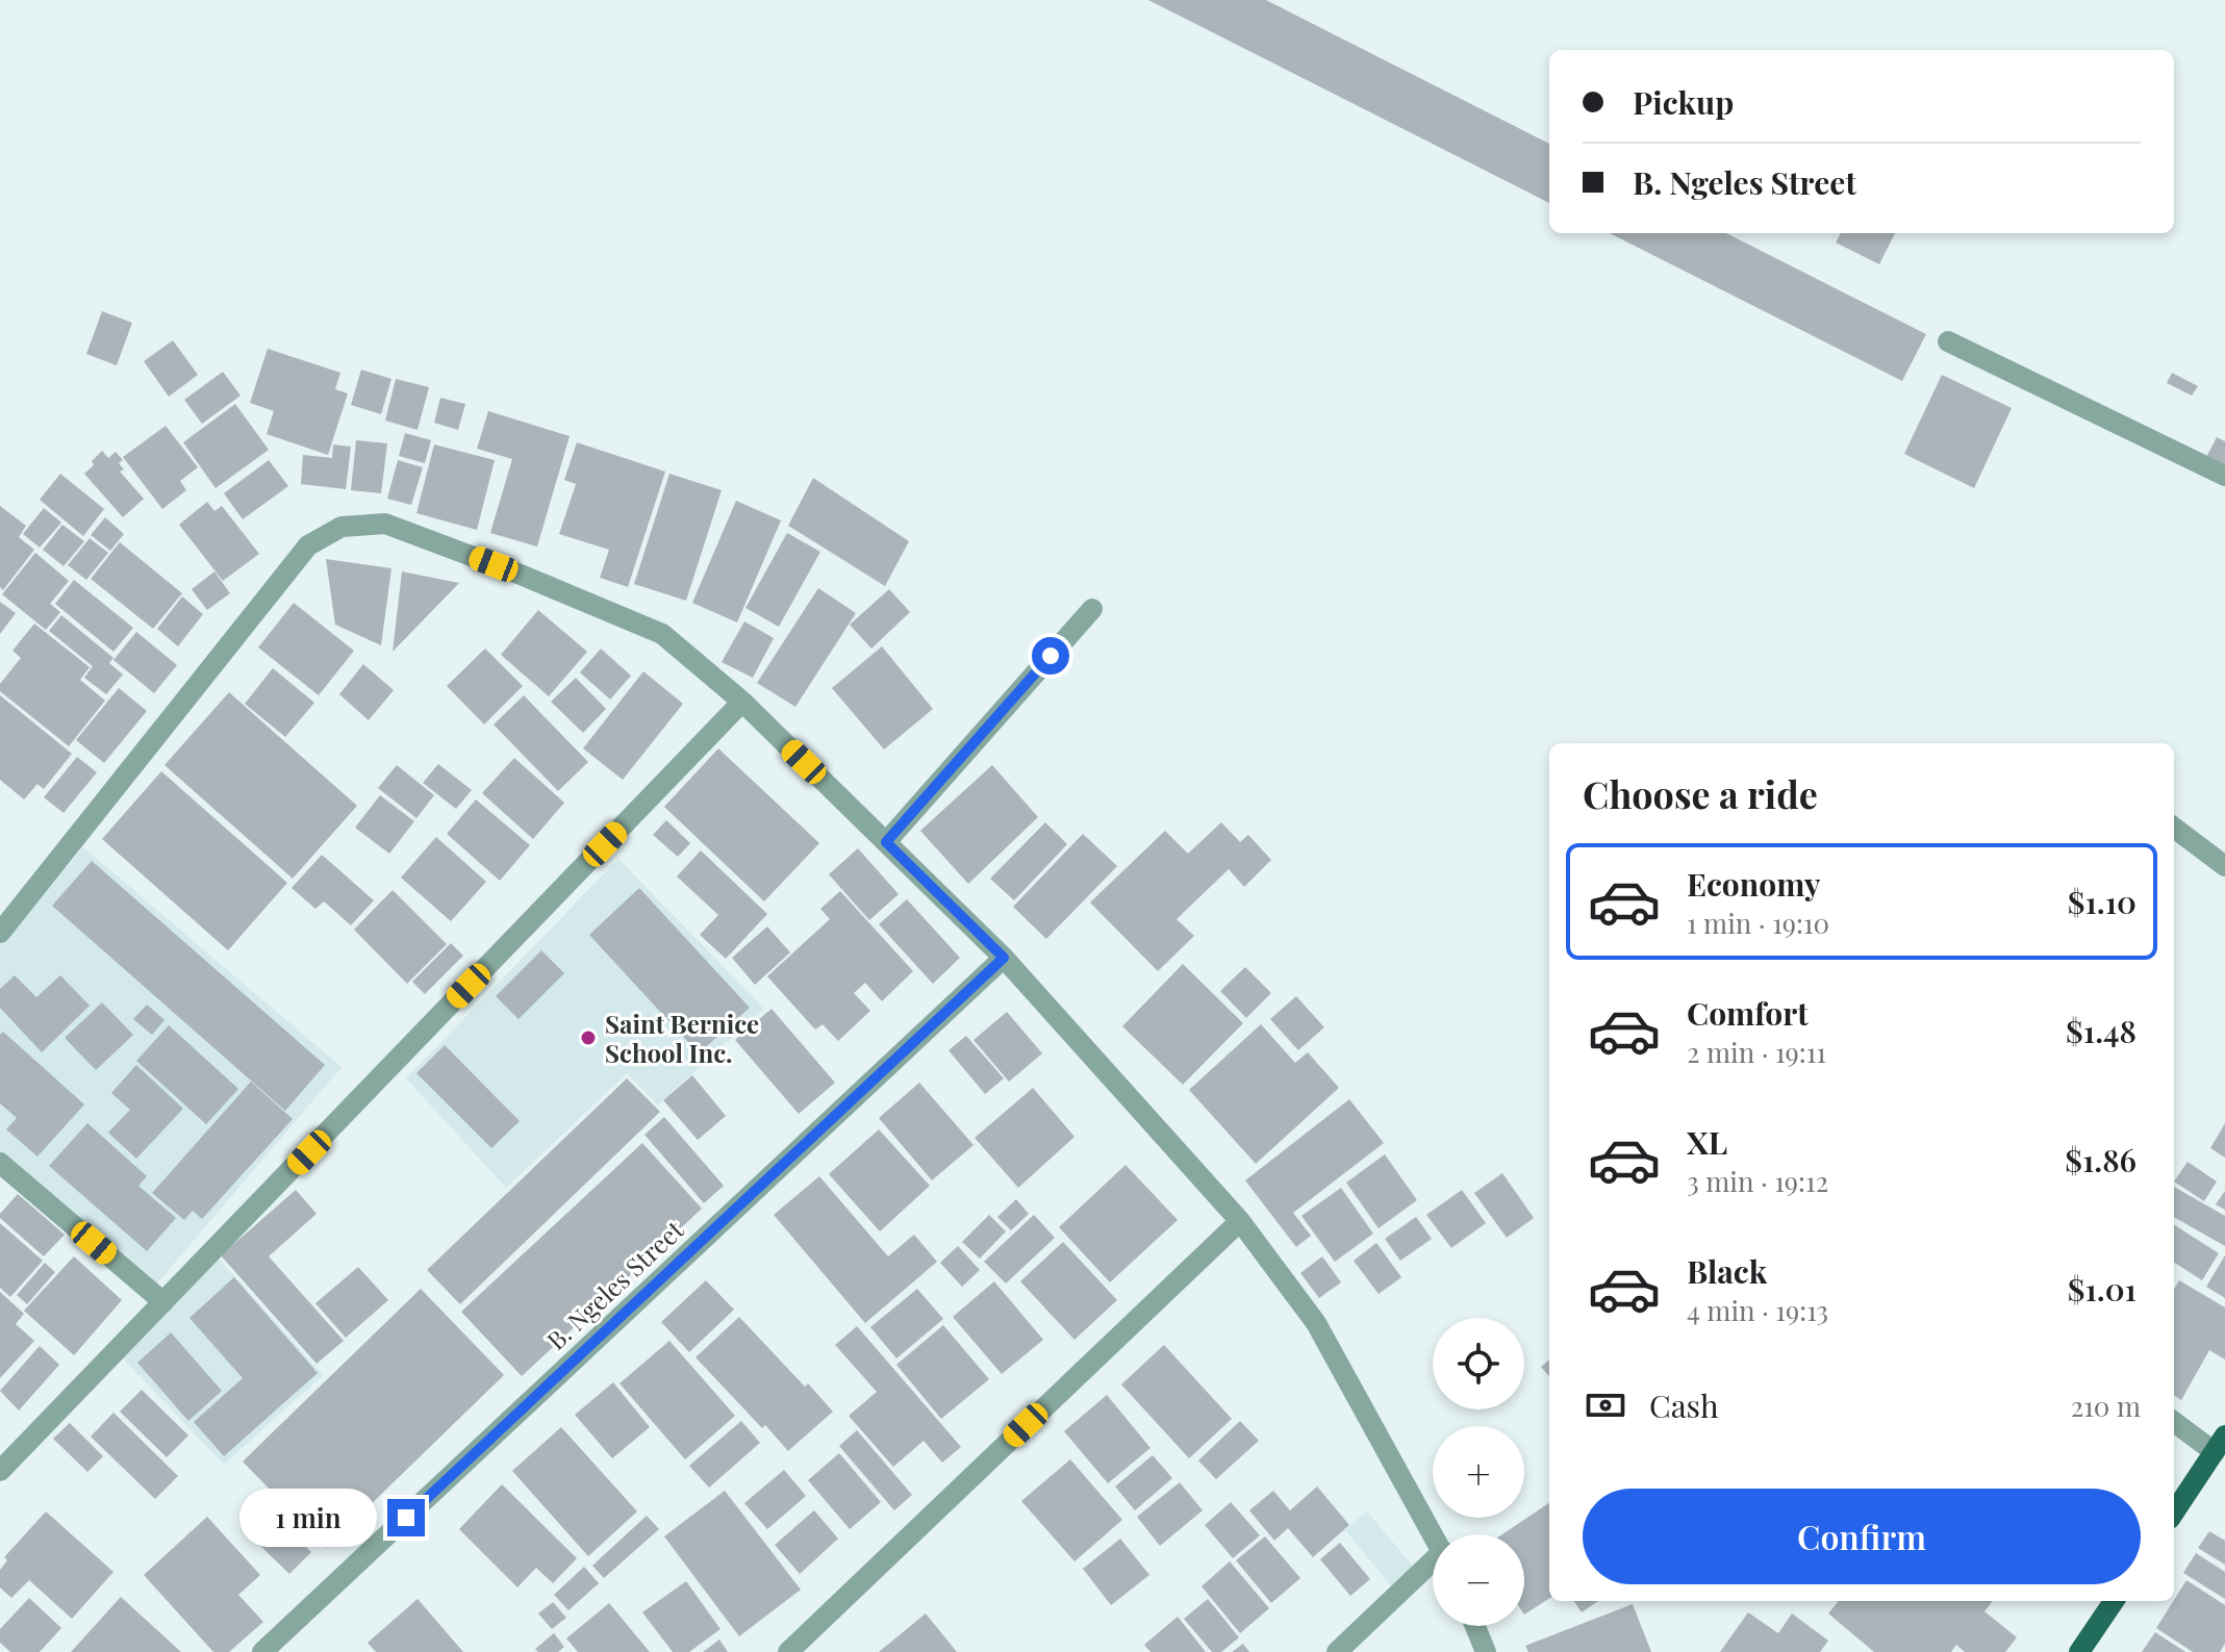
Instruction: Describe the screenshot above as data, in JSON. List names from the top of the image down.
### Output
{
  "streets": {
    "street": ["B. Ngeles Street"]
  },
  "places": ["Saint Bernice School Inc."],
  "page": {
    "banner": ["Pickup", "B. Ngeles Street"],
    "heading": "Choose a ride",
    "list": [
      {
        "name": "Economy",
        "note": "1 min · 19:10",
        "value": "$1.10"
      },
      {
        "name": "Comfort",
        "note": "2 min · 19:11",
        "value": "$1.48"
      },
      {
        "name": "XL",
        "note": "3 min · 19:12",
        "value": "$1.86"
      },
      {
        "name": "Black",
        "note": "4 min · 19:13",
        "value": "$1.01"
      }
    ],
    "map_buttons": ["+", "−"],
    "pay": ["Cash", "210 m"],
    "buttons": "Confirm",
    "bubble": "1 min"
  }
}
